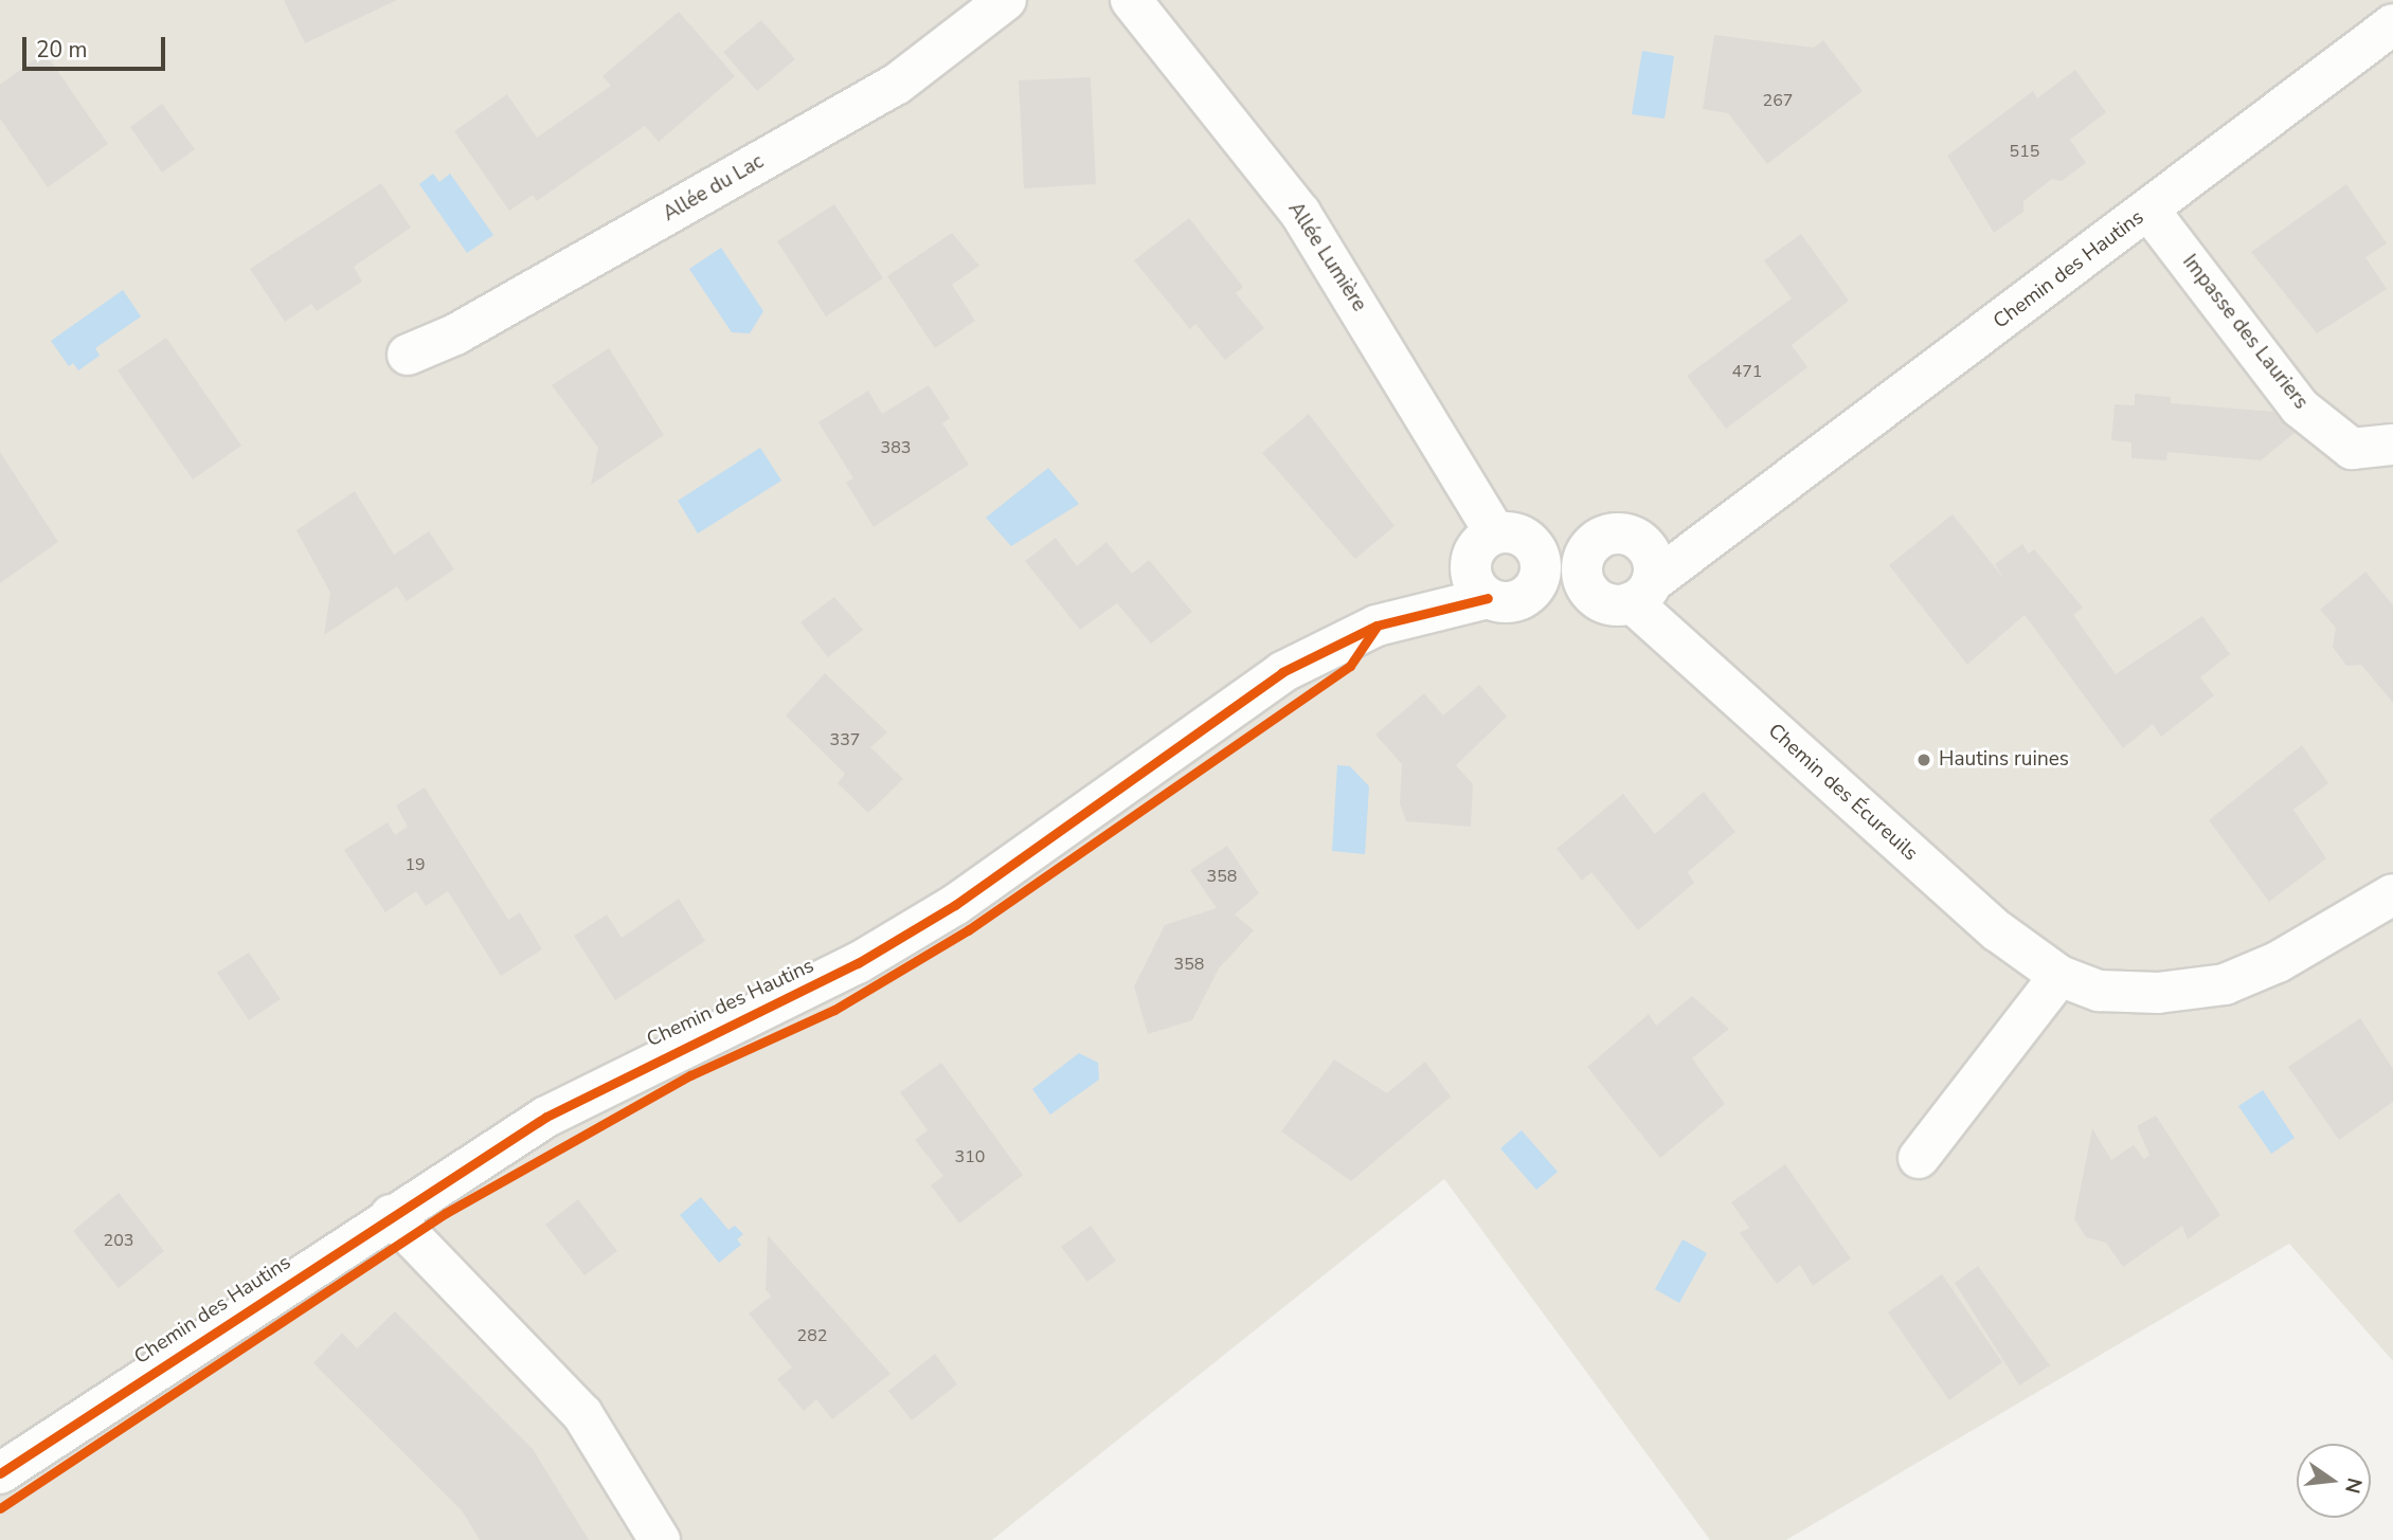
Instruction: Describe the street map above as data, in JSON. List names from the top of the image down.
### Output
{
  "streets": {
    "street": [
      "Allée du Lac",
      "Allée Lumière",
      "Chemin des Hautins",
      "Impasse des Lauriers",
      "Chemin des Écureuils"
    ]
  },
  "crossings": [
    ["Allée Lumière", "Chemin des Hautins"],
    ["Chemin des Hautins", "Impasse des Lauriers"],
    ["Chemin des Hautins", "Chemin des Écureuils"]
  ],
  "places": ["Hautins ruines"],
  "house_numbers": [
    "267",
    "515",
    "471",
    "383",
    "337",
    "19",
    "358",
    "358",
    "310",
    "203",
    "282"
  ],
  "scale_bar": "20 m",
  "north": "right"
}
